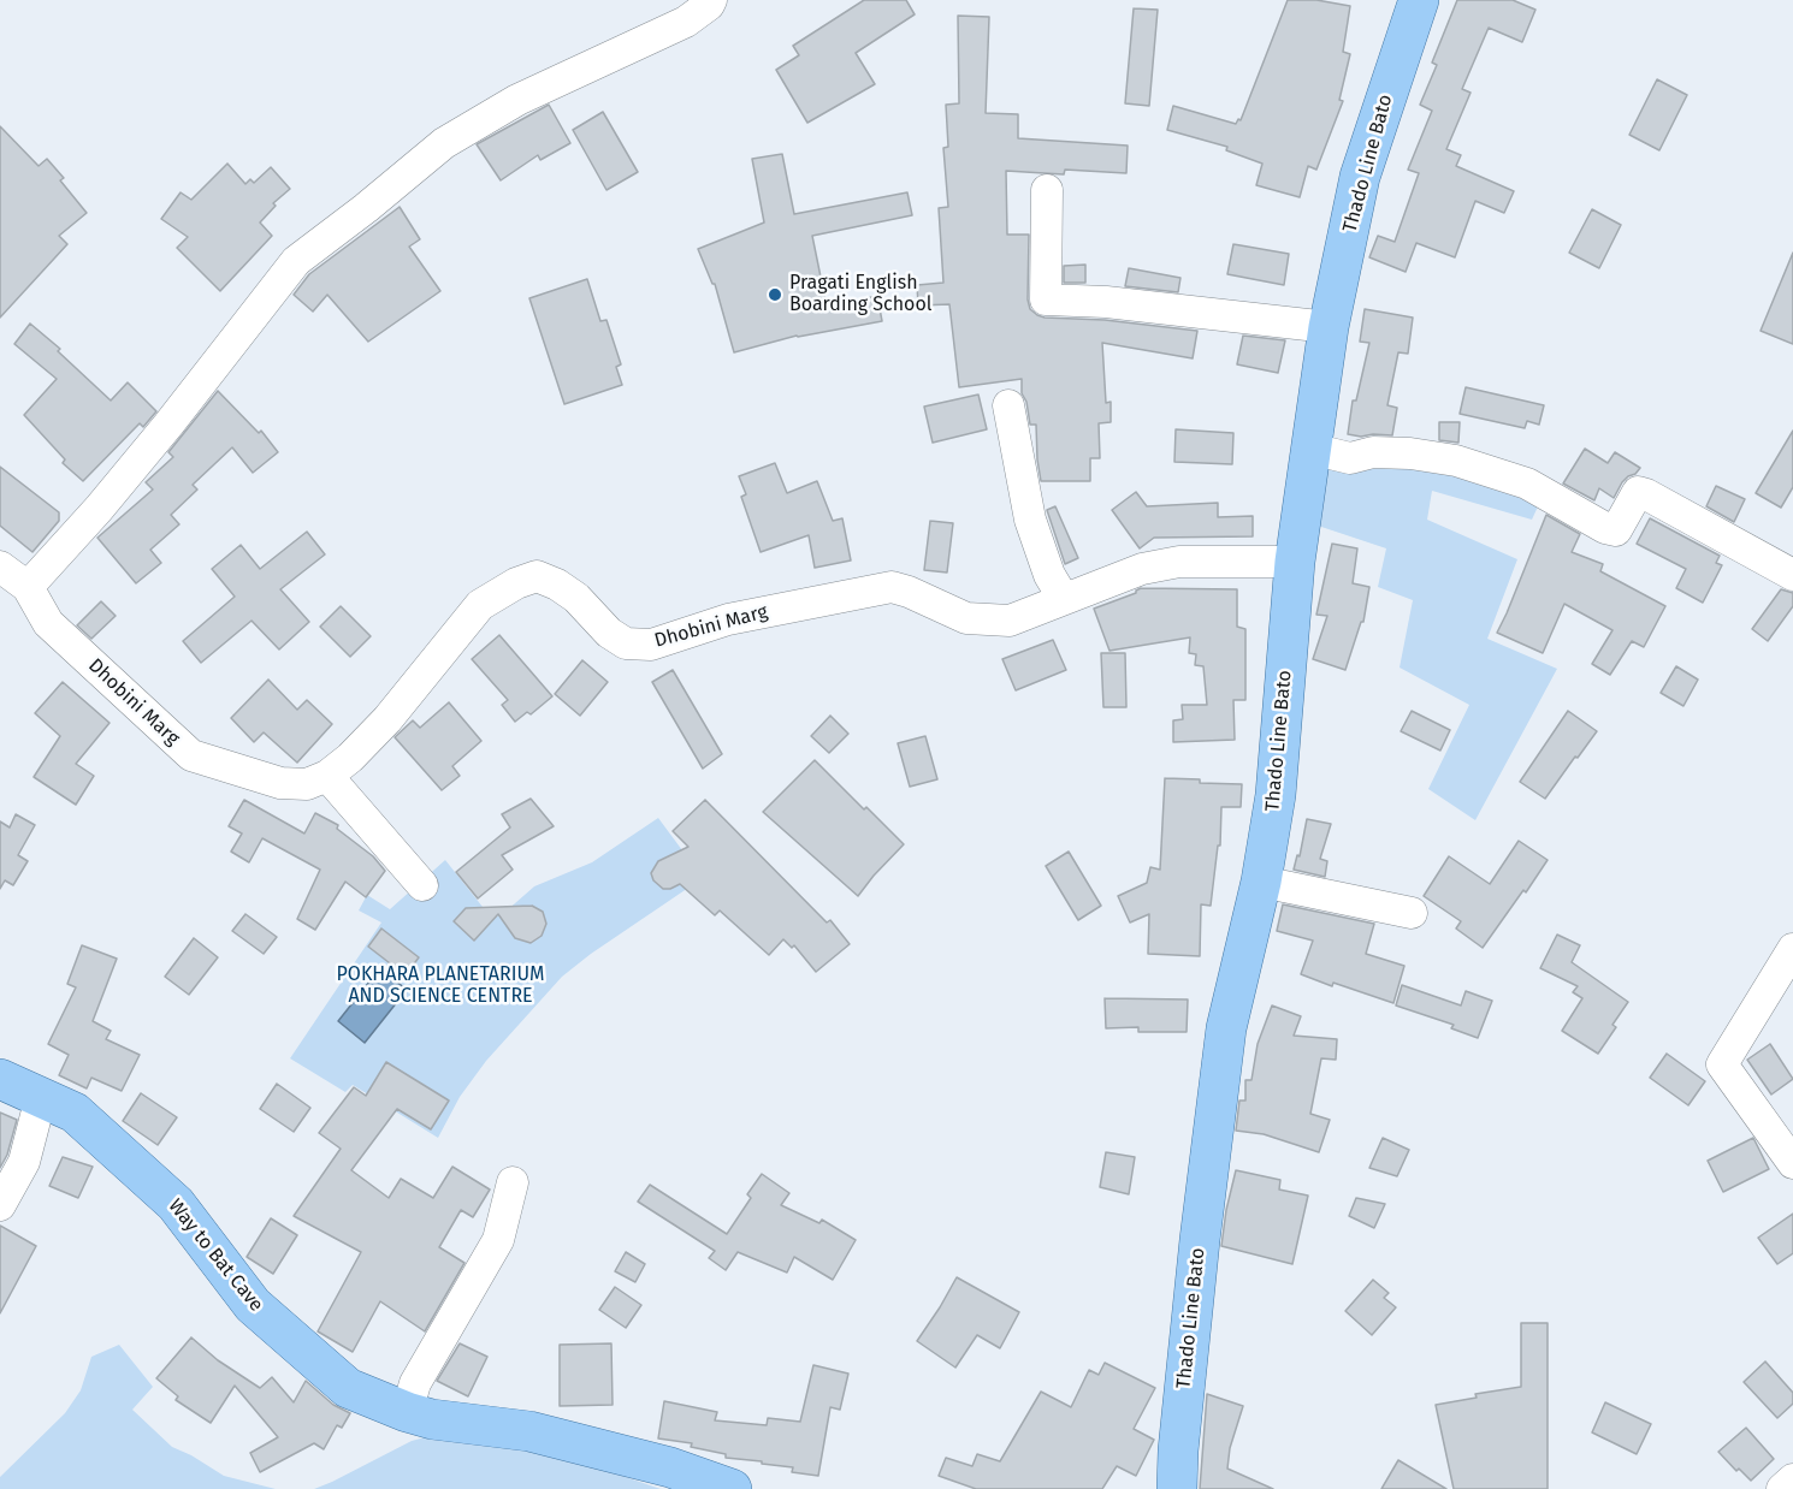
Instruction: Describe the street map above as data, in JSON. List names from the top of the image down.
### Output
{
  "streets": {
    "main road": ["Thado Line Bato", "Way to Bat Cave"],
    "street": ["Dhobini Marg"]
  },
  "crossings": [
    ["Thado Line Bato", "Dhobini Marg"]
  ],
  "parks": ["POKHARA PLANETARIUM AND SCIENCE CENTRE"],
  "places": ["Pragati English Boarding School"]
}
